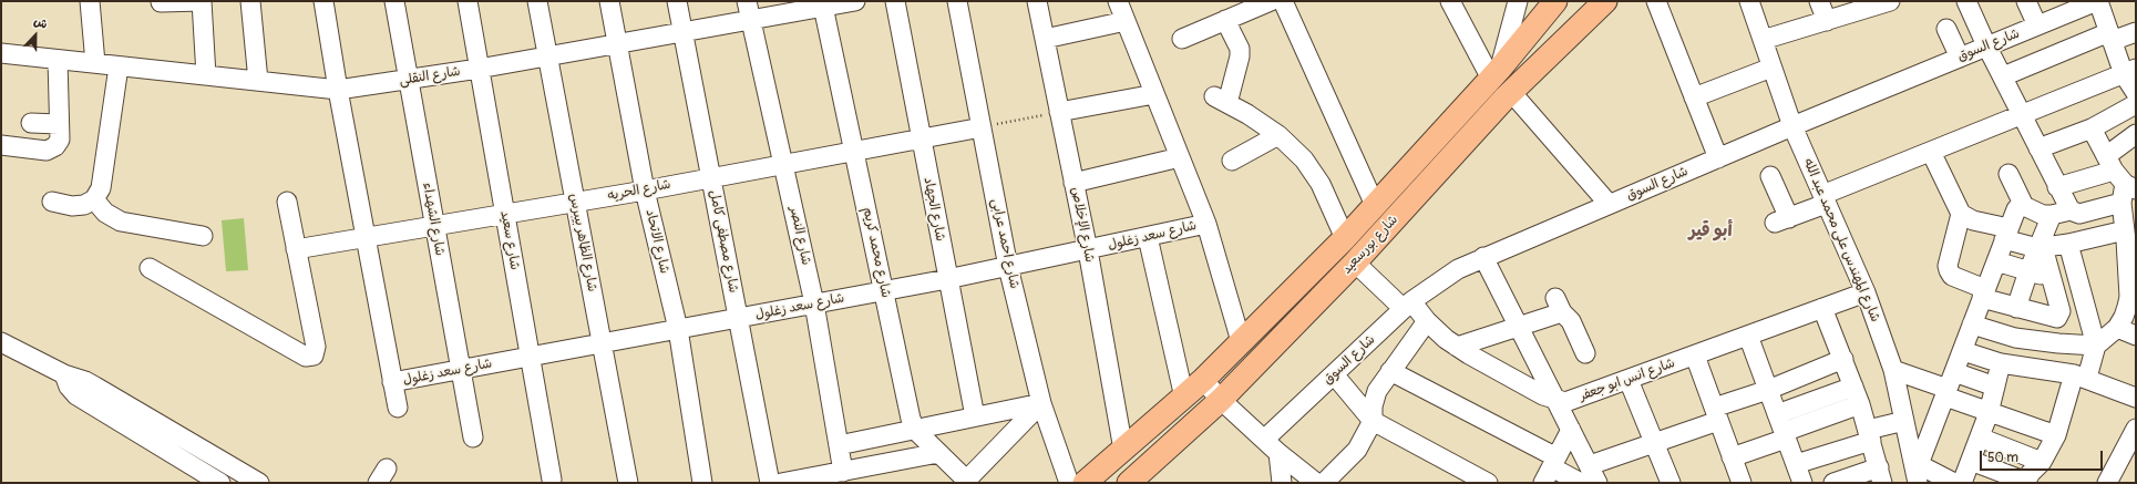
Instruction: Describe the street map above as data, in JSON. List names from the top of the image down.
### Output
{
  "streets": {
    "main road": ["شارع بورسعيد"],
    "street": [
      "شارع السوق",
      "شارع النقلى",
      "شارع الحريه",
      "شارع الجهاد",
      "شارع الشهداء",
      "شارع الإخلاص",
      "شارع النصر",
      "شارع سعد زغلول",
      "شارع سعيد",
      "شارع المهندس على محمد عبد الله",
      "شارع الاتحاد",
      "شارع مصطفى كامل",
      "شارع الظاهر بيبرس",
      "شارع احمد عرابى",
      "شارع محمد كريم",
      "شارع انس ابو جعفر"
    ]
  },
  "crossings": [
    ["شارع السوق", "شارع المهندس على محمد عبد الله"],
    ["شارع النقلى", "شارع الشهداء"],
    ["شارع النقلى", "شارع النصر"],
    ["شارع النقلى", "شارع سعيد"],
    ["شارع النقلى", "شارع الاتحاد"],
    ["شارع النقلى", "شارع مصطفى كامل"],
    ["شارع النقلى", "شارع الظاهر بيبرس"],
    ["شارع النقلى", "شارع محمد كريم"],
    ["شارع الحريه", "شارع الجهاد"],
    ["شارع الحريه", "شارع الشهداء"],
    ["شارع الحريه", "شارع النصر"],
    ["شارع الحريه", "شارع سعيد"],
    ["شارع الحريه", "شارع الاتحاد"],
    ["شارع الحريه", "شارع مصطفى كامل"],
    ["شارع الحريه", "شارع الظاهر بيبرس"],
    ["شارع الحريه", "شارع احمد عرابى"],
    ["شارع الحريه", "شارع محمد كريم"],
    ["شارع الجهاد", "شارع سعد زغلول"],
    ["شارع الشهداء", "شارع سعد زغلول"],
    ["شارع الإخلاص", "شارع سعد زغلول"],
    ["شارع الإخلاص", "شارع بورسعيد"],
    ["شارع النصر", "شارع سعد زغلول"],
    ["شارع سعد زغلول", "شارع سعيد"],
    ["شارع سعد زغلول", "شارع الاتحاد"],
    ["شارع سعد زغلول", "شارع مصطفى كامل"],
    ["شارع سعد زغلول", "شارع الظاهر بيبرس"],
    ["شارع سعد زغلول", "شارع احمد عرابى"],
    ["شارع سعد زغلول", "شارع محمد كريم"],
    ["شارع المهندس على محمد عبد الله", "شارع انس ابو جعفر"]
  ],
  "districts": ["أبو قير"],
  "scale_bar": "50 m",
  "north": "top"
}
